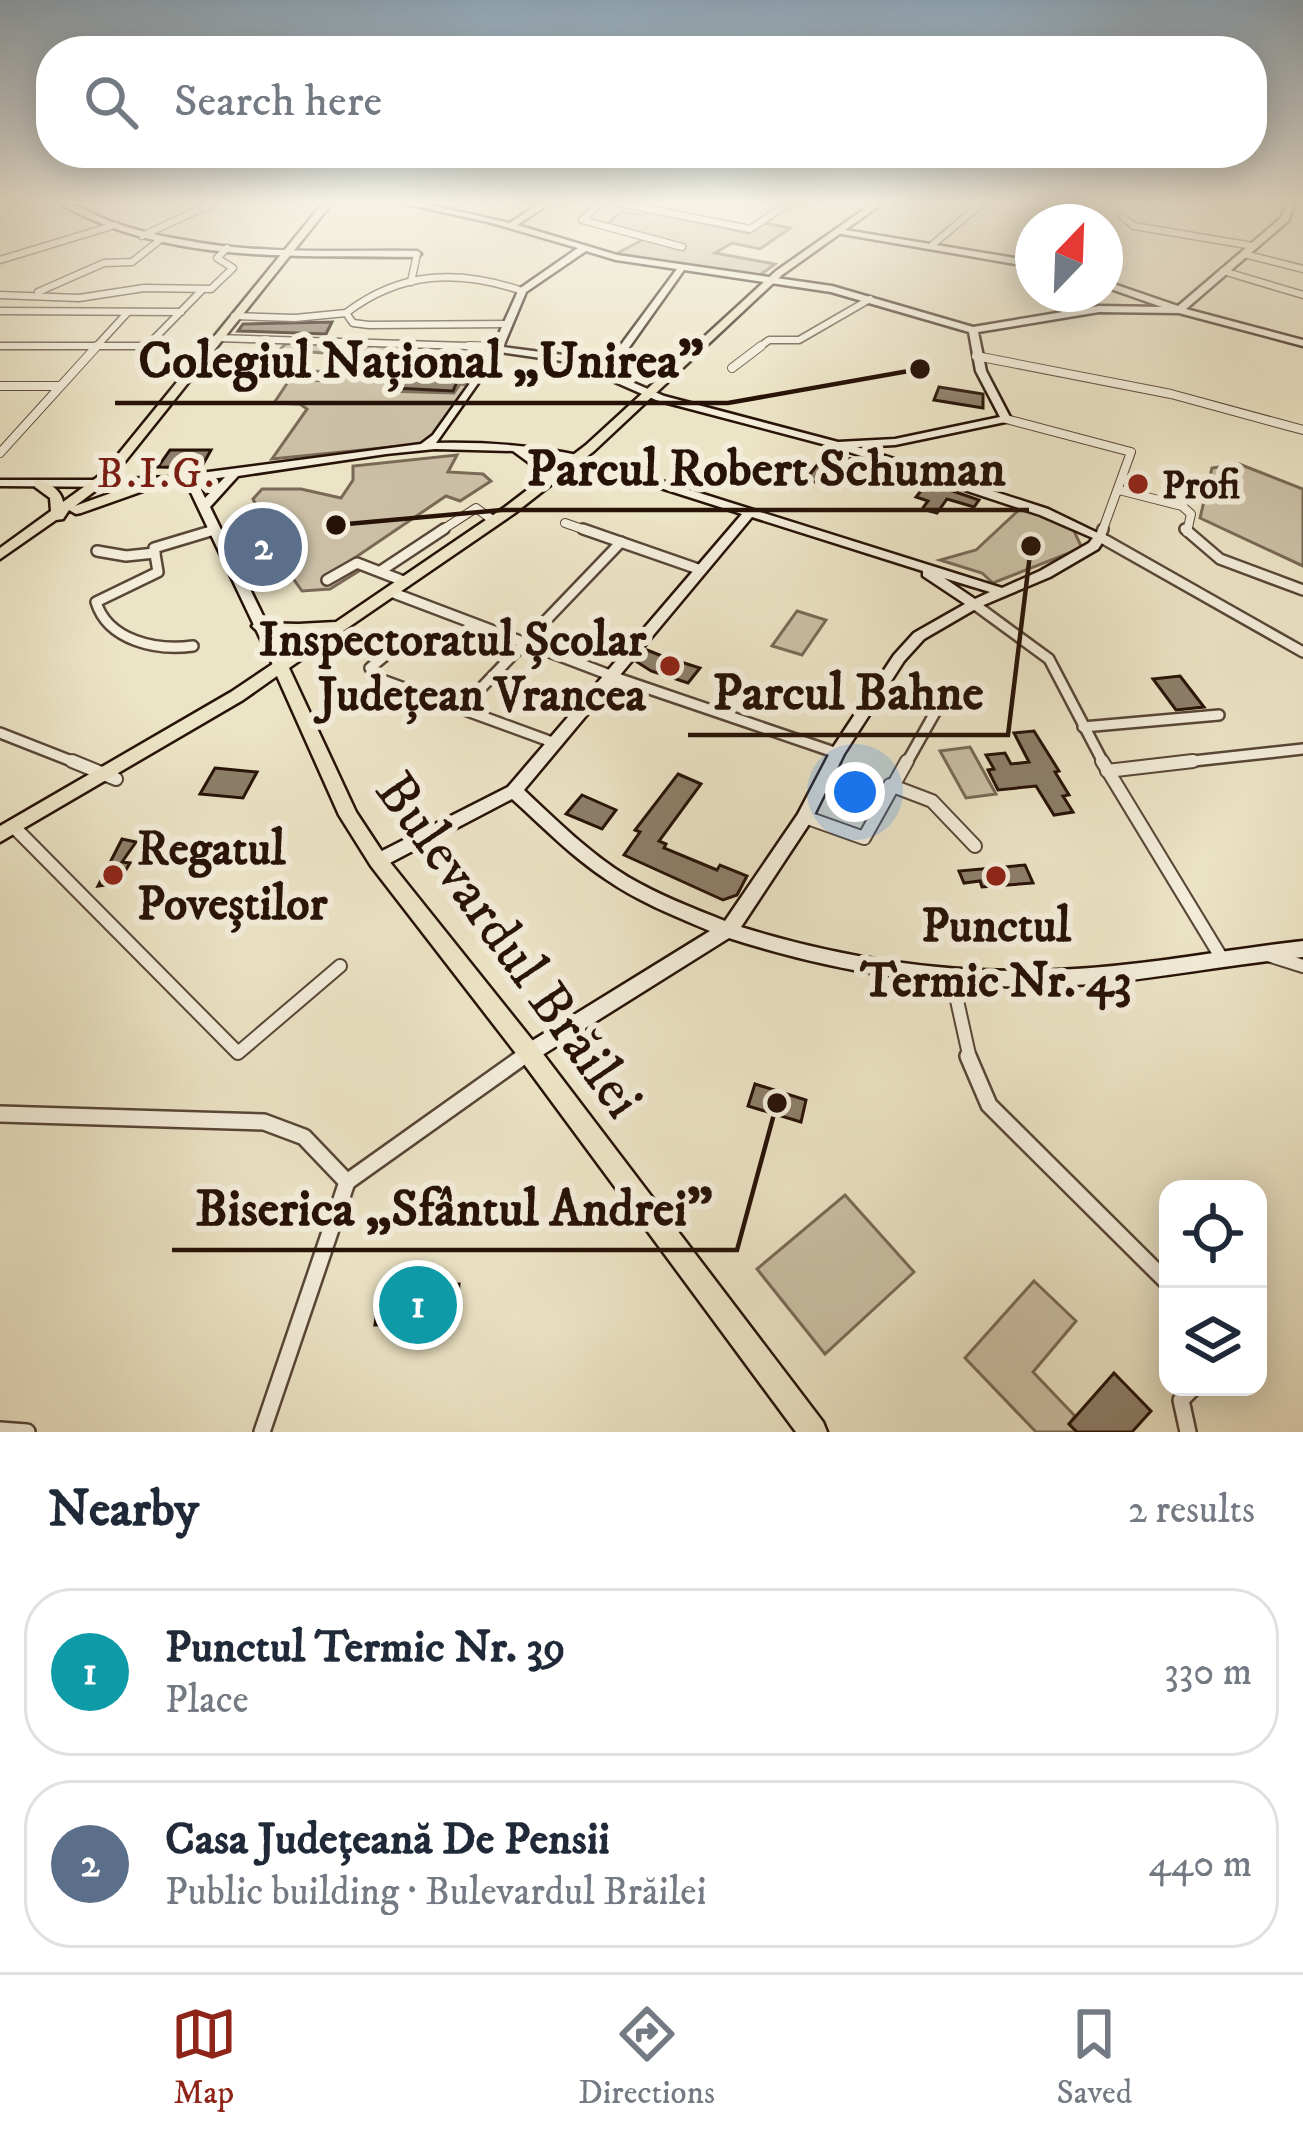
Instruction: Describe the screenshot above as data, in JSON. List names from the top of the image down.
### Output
{
  "streets": {
    "main road": ["Bulevardul Brăilei"]
  },
  "districts": ["B.I.G."],
  "places": [
    "Colegiul Național „Unirea\"",
    "Profi",
    "Parcul Robert Schuman",
    "Parcul Bahne",
    "Inspectoratul Școlar Județean Vrancea",
    "Regatul Poveștilor",
    "Punctul Termic Nr. 43",
    "Biserica „Sfântul Andrei\""
  ],
  "north": "top right",
  "page": {
    "search": "Search here",
    "pins": ["2", "1"],
    "heading": ["Nearby", "2 results"],
    "list": [
      {
        "mark": "1",
        "name": "Punctul Termic Nr. 39",
        "note": "Place",
        "value": "330 m"
      },
      {
        "mark": "2",
        "name": "Casa Județeană De Pensii",
        "note": "Public building · Bulevardul Brăilei",
        "value": "440 m"
      }
    ],
    "nav": ["Map", "Directions", "Saved"]
  }
}
